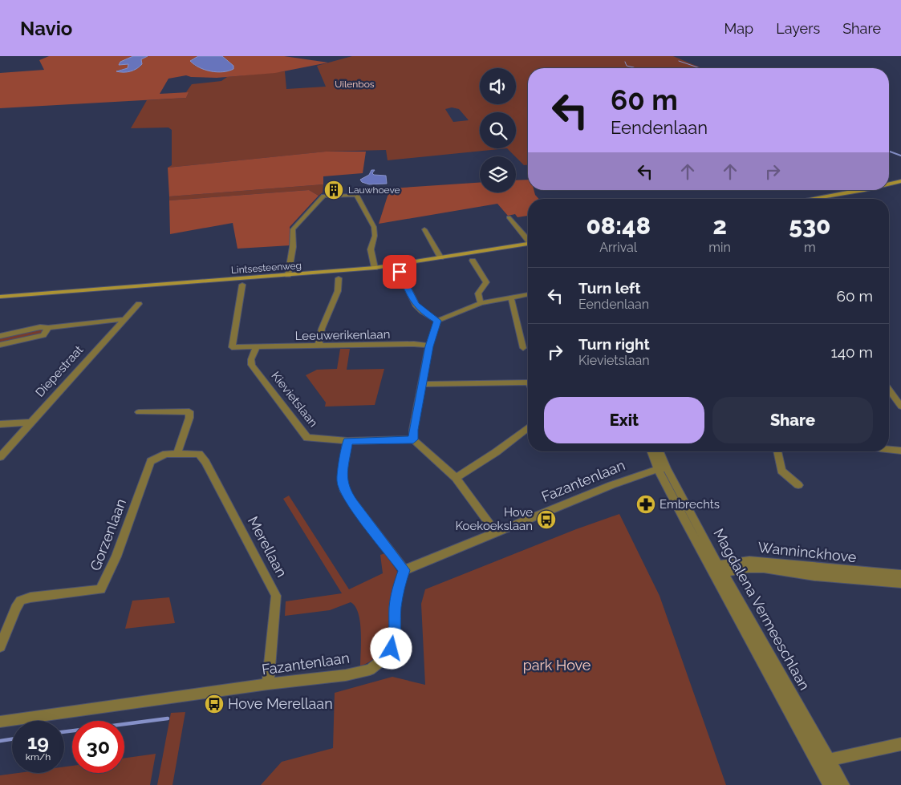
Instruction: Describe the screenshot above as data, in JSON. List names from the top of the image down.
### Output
{
  "streets": {
    "street": [
      "Lintsesteenweg",
      "Leeuwerikenlaan",
      "Diepestraat",
      "Kievietslaan",
      "Fazantenlaan",
      "Gorzenlaan",
      "Merellaan",
      "Wanninckhove",
      "Magdalena Vermeeschlaan"
    ]
  },
  "crossings": [
    ["Leeuwerikenlaan", "Kievietslaan"],
    ["Fazantenlaan", "Merellaan"],
    ["Fazantenlaan", "Magdalena Vermeeschlaan"],
    ["Gorzenlaan", "Merellaan"],
    ["Wanninckhove", "Magdalena Vermeeschlaan"]
  ],
  "parks": ["Uilenbos", "park Hove"],
  "places": {
    "building": ["Lauwhoeve"],
    "pharmacy": ["Embrechts"],
    "bus stop": ["Hove Koekoekslaan", "Hove Merellaan"]
  },
  "page": {
    "header": "Navio",
    "nav": ["Map", "Layers", "Share"],
    "turn": ["60 m", "Eendenlaan"],
    "eta": [
      "08:48",
      "Arrival",
      "2",
      "min",
      "530",
      "m"
    ],
    "list": [
      {
        "name": "Turn left",
        "note": "Eendenlaan",
        "value": "60 m"
      },
      {
        "name": "Turn right",
        "note": "Kievietslaan",
        "value": "140 m"
      }
    ],
    "buttons": ["Exit", "Share"],
    "speed": "19 km/h",
    "limit": "30"
  }
}
